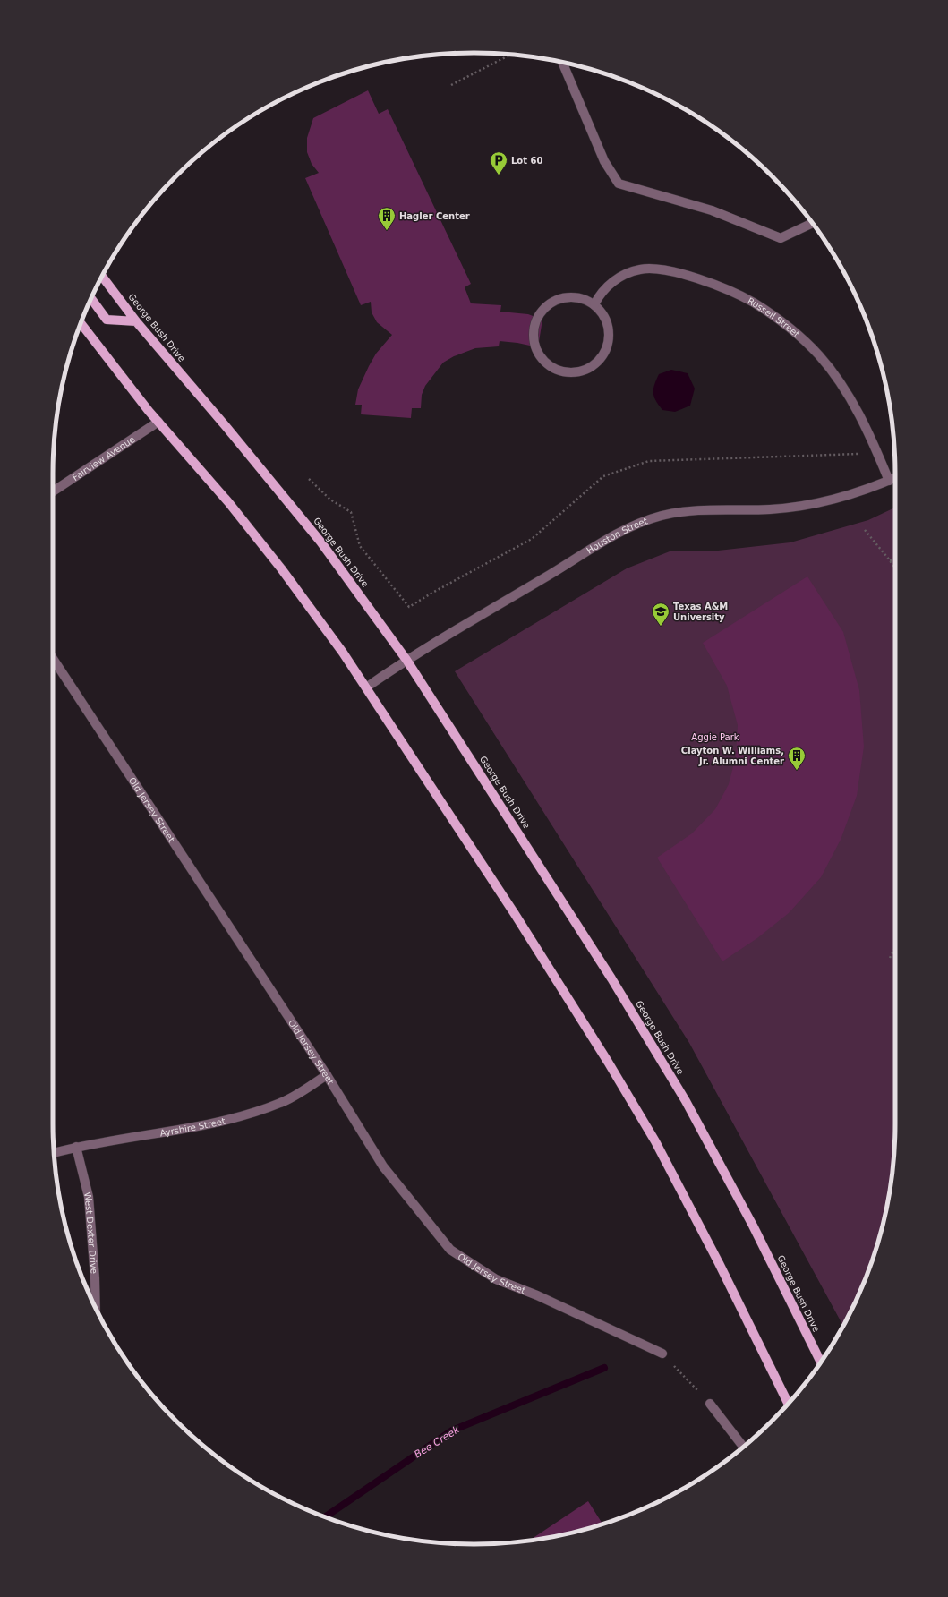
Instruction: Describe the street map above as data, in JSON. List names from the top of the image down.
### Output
{
  "streets": {
    "main road": ["George Bush Drive"],
    "street": [
      "Russell Street",
      "Fairview Avenue",
      "Houston Street",
      "Old Jersey Street",
      "Ayrshire Street",
      "West Dexter Drive"
    ]
  },
  "crossings": [
    ["Russell Street", "Houston Street"],
    ["George Bush Drive", "Houston Street"],
    ["Old Jersey Street", "Ayrshire Street"],
    ["Ayrshire Street", "West Dexter Drive"]
  ],
  "water": ["Bee Creek"],
  "parks": ["Aggie Park"],
  "places": {
    "parking": ["Lot 60"],
    "building": ["Hagler Center", "Clayton W. Williams, Jr. Alumni Center"],
    "school or university": ["Texas A&M University"]
  }
}
